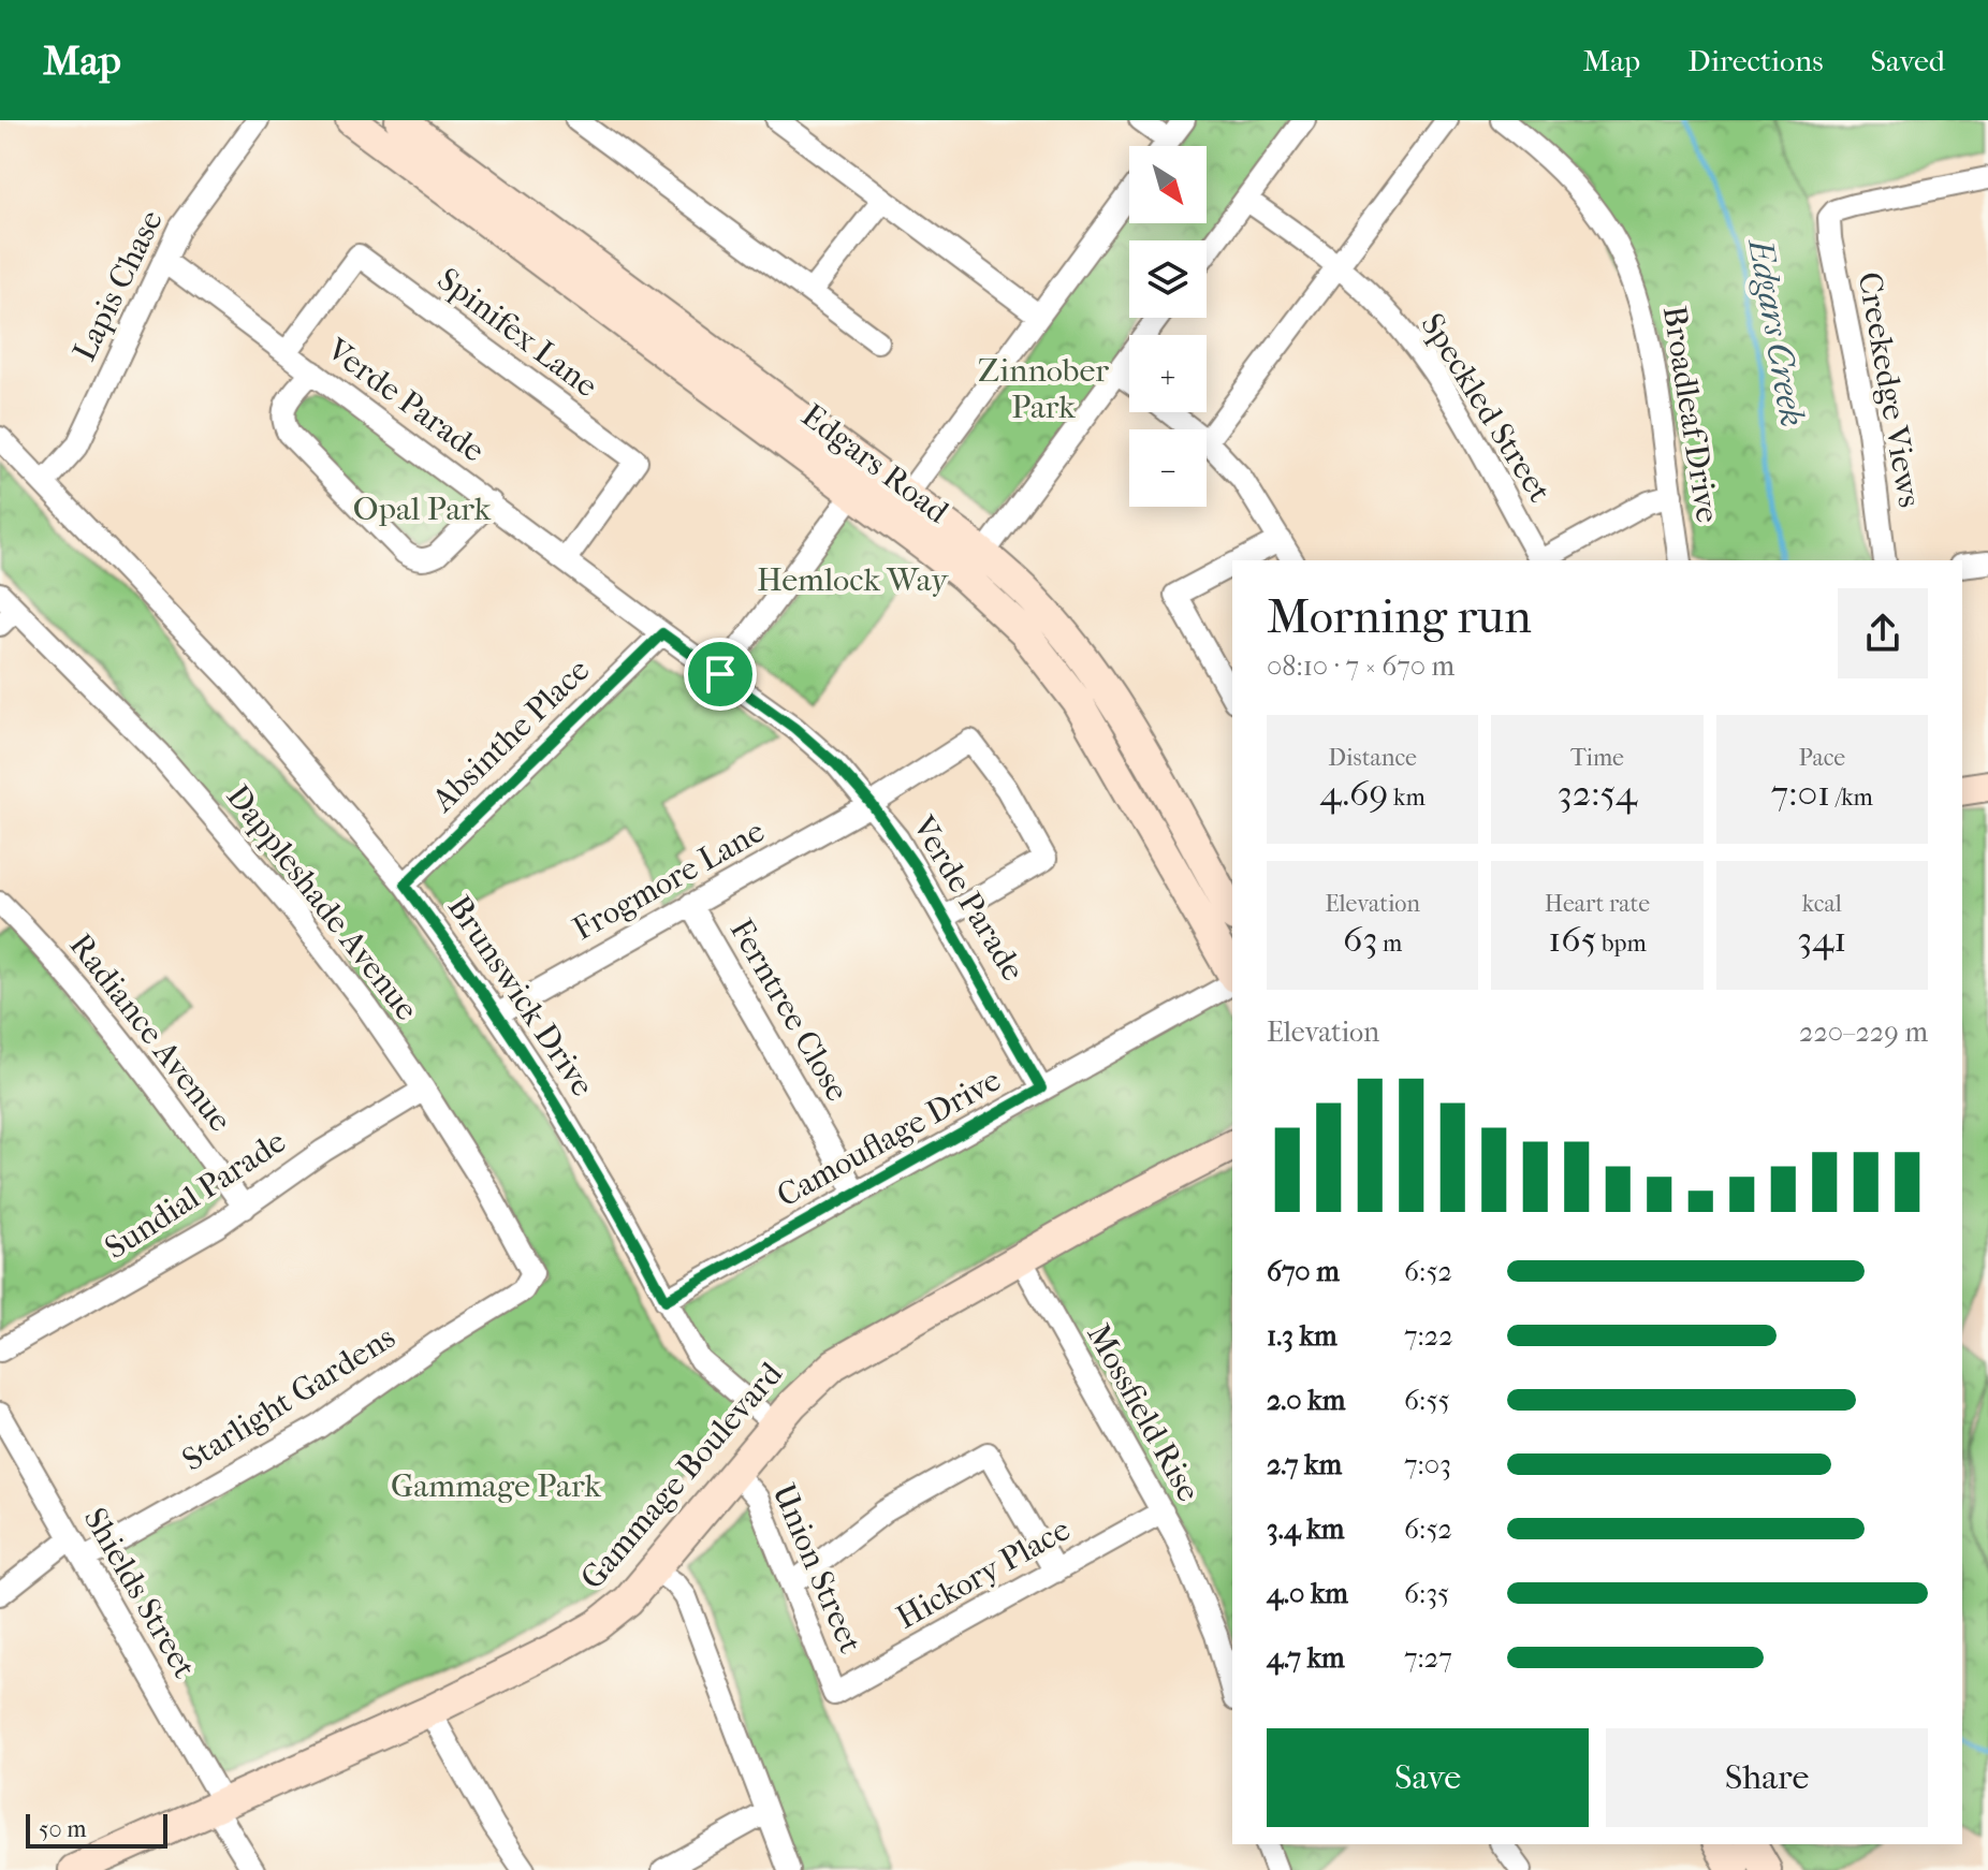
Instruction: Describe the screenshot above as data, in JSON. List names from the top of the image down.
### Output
{
  "streets": {
    "main road": ["Edgars Road", "Gammage Boulevard"],
    "street": [
      "Lapis Chase",
      "Spinifex Lane",
      "Creekedge Views",
      "Verde Parade",
      "Speckled Street",
      "Broadleaf Drive",
      "Absinthe Place",
      "Frogmore Lane",
      "Dappleshade Avenue",
      "Brunswick Drive",
      "Ferntree Close",
      "Radiance Avenue",
      "Camouflage Drive",
      "Sundial Parade",
      "Starlight Gardens",
      "Mossfield Rise",
      "Union Street",
      "Hickory Place",
      "Shields Street"
    ]
  },
  "crossings": [
    ["Lapis Chase", "Verde Parade"],
    ["Lapis Chase", "Brunswick Drive"],
    ["Spinifex Lane", "Verde Parade"],
    ["Verde Parade", "Absinthe Place"],
    ["Verde Parade", "Frogmore Lane"],
    ["Verde Parade", "Camouflage Drive"],
    ["Absinthe Place", "Brunswick Drive"],
    ["Frogmore Lane", "Brunswick Drive"],
    ["Frogmore Lane", "Ferntree Close"],
    ["Dappleshade Avenue", "Sundial Parade"],
    ["Dappleshade Avenue", "Starlight Gardens"],
    ["Brunswick Drive", "Camouflage Drive"],
    ["Brunswick Drive", "Gammage Boulevard"],
    ["Ferntree Close", "Camouflage Drive"],
    ["Radiance Avenue", "Sundial Parade"],
    ["Starlight Gardens", "Shields Street"],
    ["Mossfield Rise", "Gammage Boulevard"],
    ["Mossfield Rise", "Hickory Place"],
    ["Gammage Boulevard", "Union Street"],
    ["Gammage Boulevard", "Shields Street"],
    ["Union Street", "Hickory Place"]
  ],
  "water": ["Edgars Creek"],
  "parks": [
    "Zinnober Park",
    "Opal Park",
    "Hemlock Way",
    "Gammage Park"
  ],
  "scale_bar": "50 m",
  "north": "bottom right",
  "page": {
    "header": "Map",
    "nav": ["Map", "Directions", "Saved"],
    "map_buttons": ["+", "−"],
    "heading": ["Morning run", "08:10 · 7 × 670 m"],
    "stats": [
      ["Distance", "4.69 km"],
      ["Time", "32:54"],
      ["Pace", "7:01 /km"],
      ["Elevation", "63 m"],
      ["Heart rate", "165 bpm"],
      ["kcal", "341"]
    ],
    "chart": ["Elevation", "220–229 m"],
    "list": [
      {
        "name": "670 m",
        "note": "6:52"
      },
      {
        "name": "1.3 km",
        "note": "7:22"
      },
      {
        "name": "2.0 km",
        "note": "6:55"
      },
      {
        "name": "2.7 km",
        "note": "7:03"
      },
      {
        "name": "3.4 km",
        "note": "6:52"
      },
      {
        "name": "4.0 km",
        "note": "6:35"
      },
      {
        "name": "4.7 km",
        "note": "7:27"
      }
    ],
    "buttons": ["Save", "Share"],
    "scale": "50 m"
  }
}
